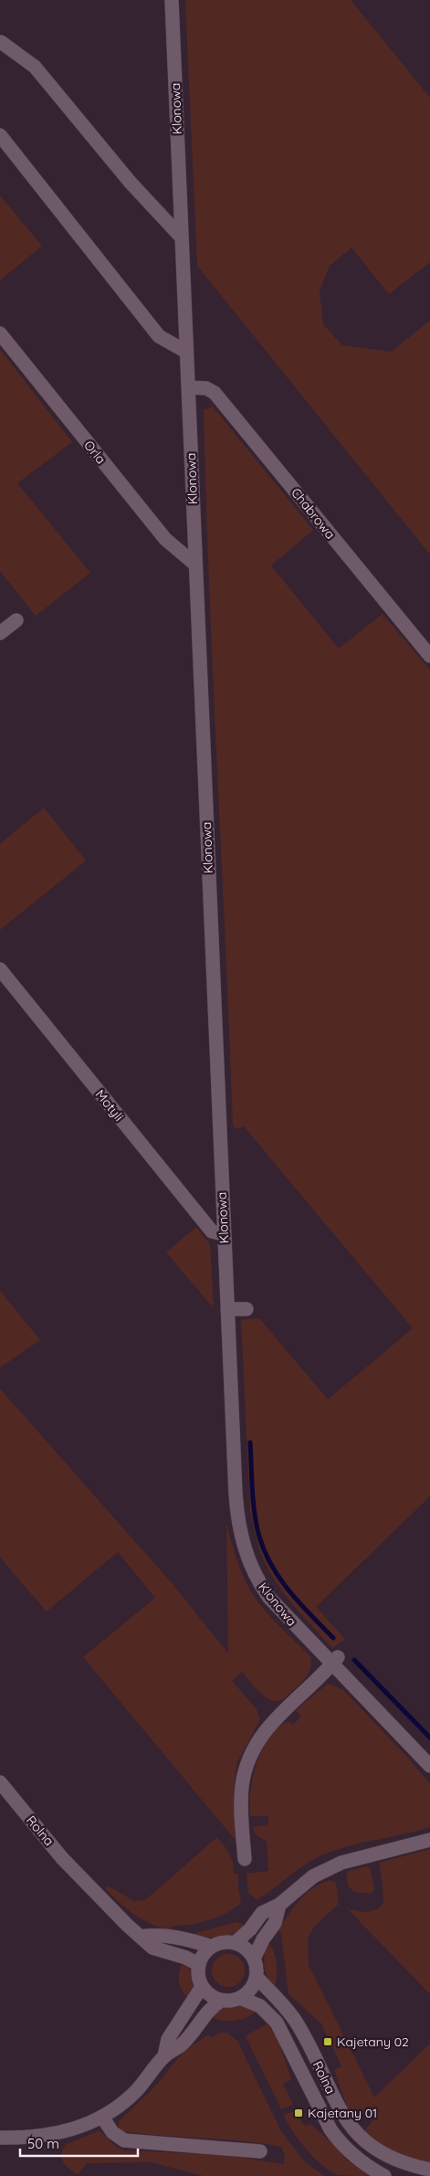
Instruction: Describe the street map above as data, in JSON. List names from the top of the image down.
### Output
{
  "streets": {
    "street": [
      "Klonowa",
      "Orla",
      "Chabrowa",
      "Motyli",
      "Rolna"
    ]
  },
  "crossings": [
    ["Klonowa", "Orla"],
    ["Klonowa", "Chabrowa"],
    ["Klonowa", "Motyli"]
  ],
  "places": {
    "transit": ["Kajetany 02", "Kajetany 01"]
  },
  "scale_bar": "50 m"
}
